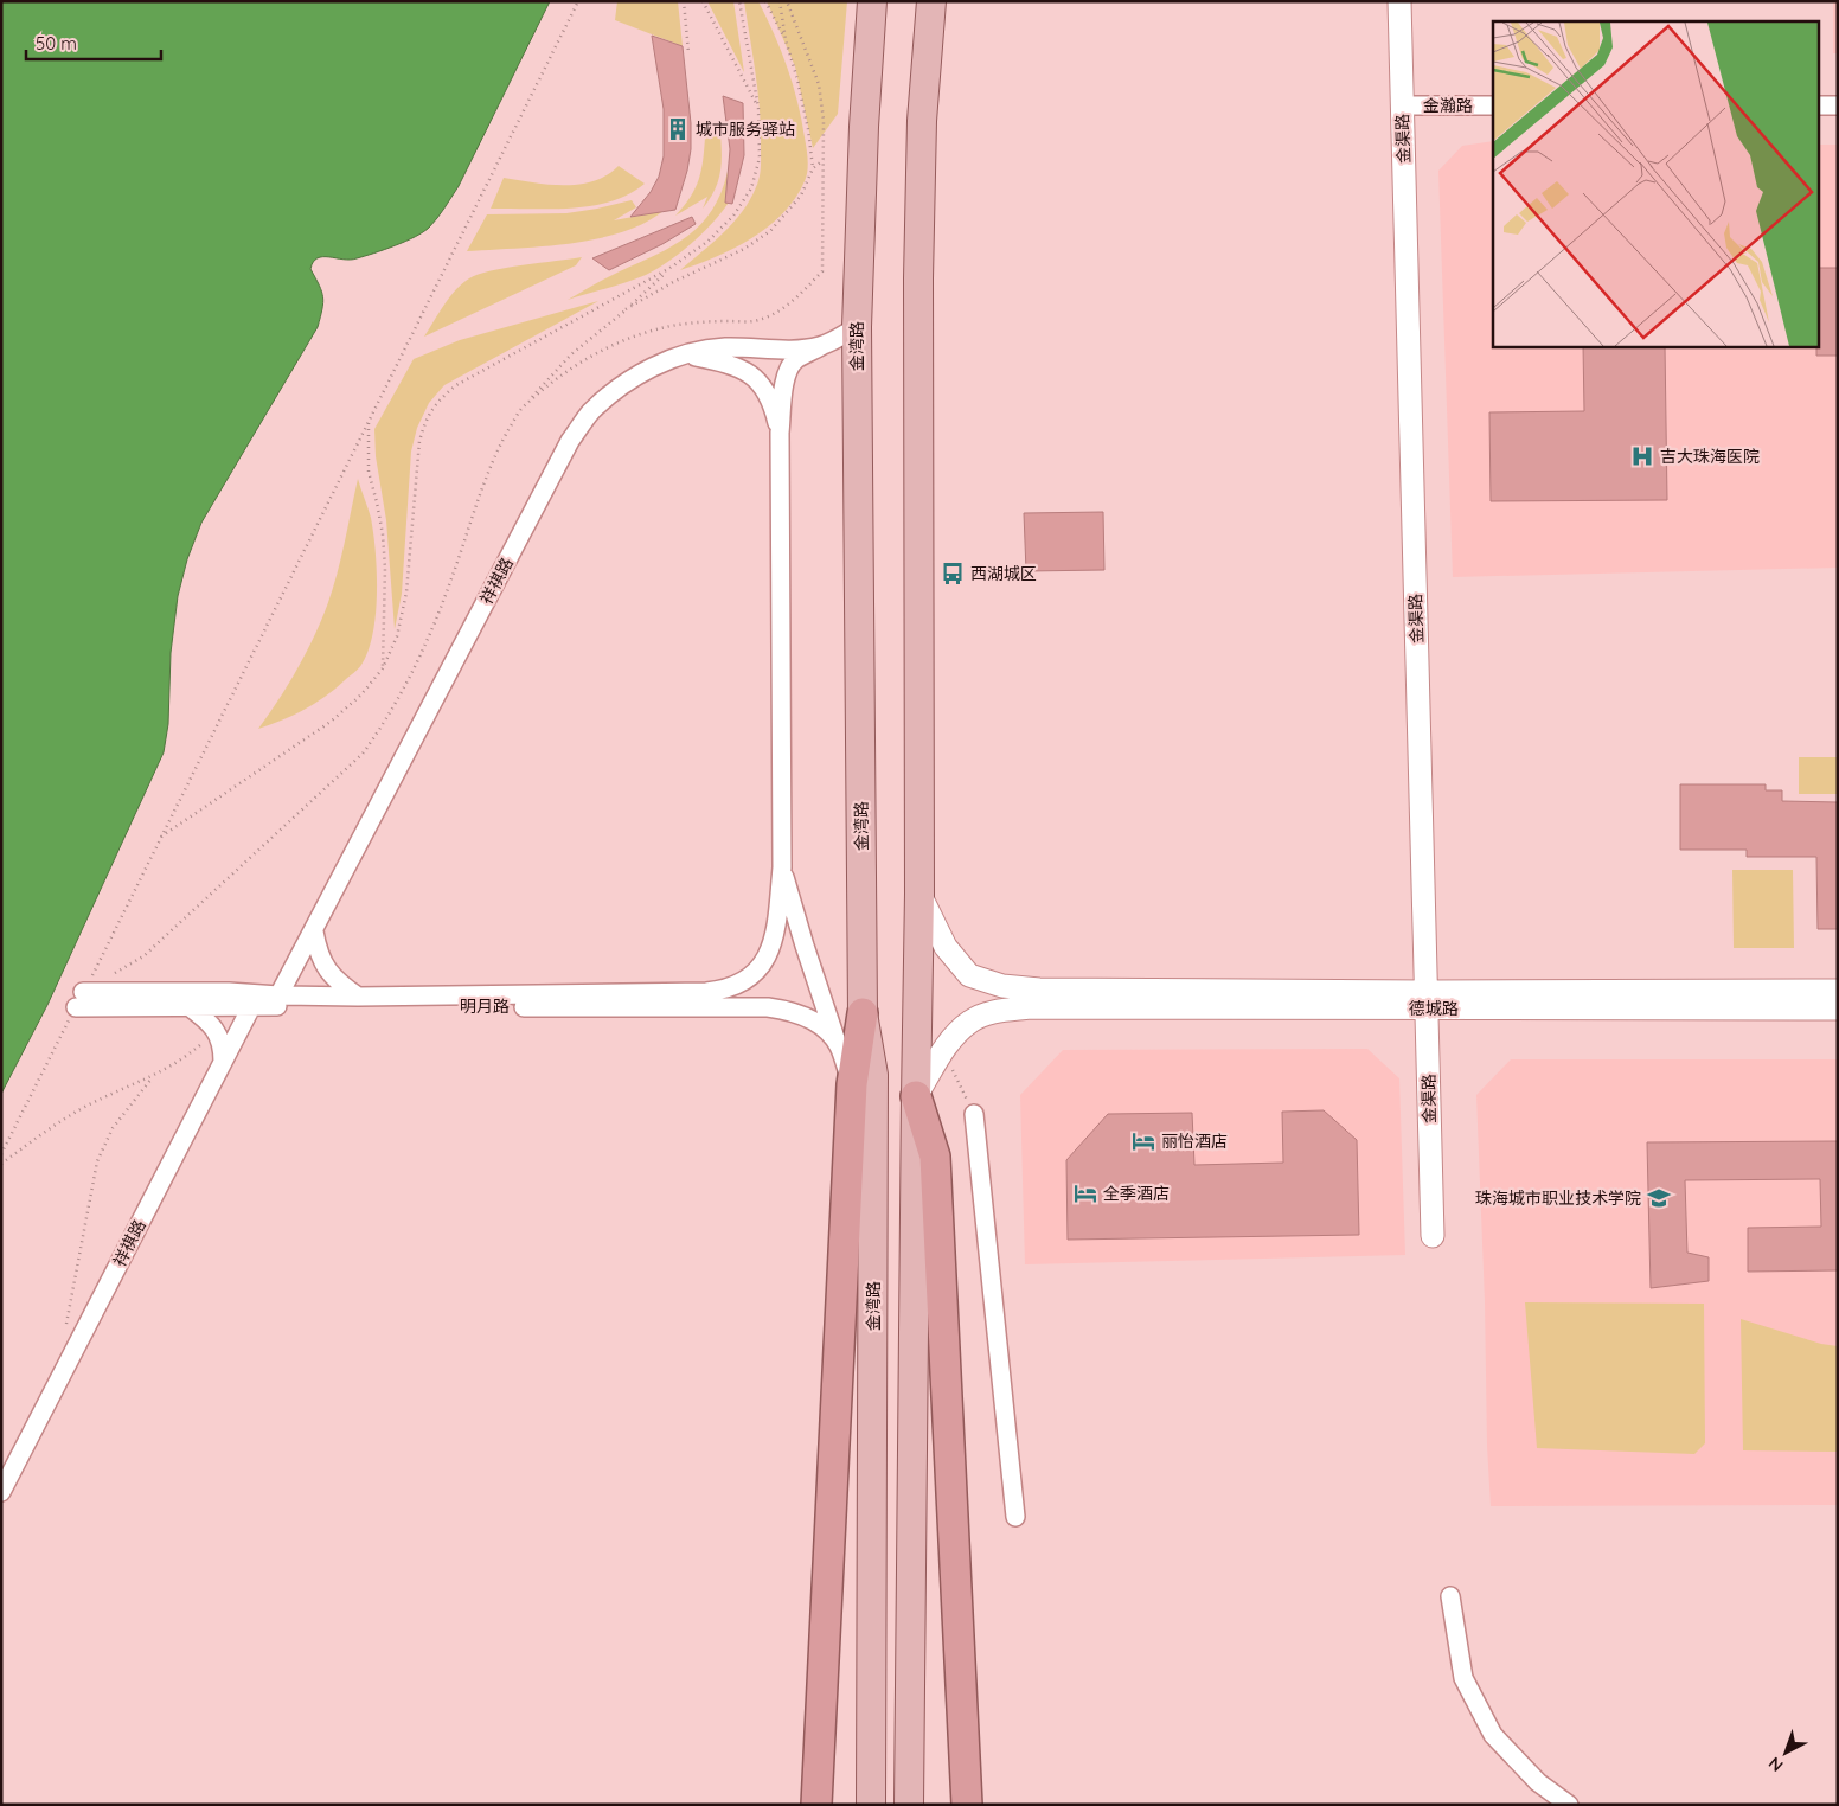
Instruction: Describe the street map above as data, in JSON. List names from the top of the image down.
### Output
{
  "streets": {
    "main road": ["金湾路"],
    "street": [
      "金瀚路",
      "金渠路",
      "祥祺路",
      "明月路",
      "德城路"
    ]
  },
  "crossings": [
    ["金瀚路", "金渠路"],
    ["金渠路", "德城路"],
    ["金湾路", "祥祺路"],
    ["祥祺路", "明月路"]
  ],
  "places": {
    "building": ["城市服务驿站"],
    "hospital": ["吉大珠海医院"],
    "bus stop": ["西湖城区"],
    "hotel": ["丽怡酒店", "全季酒店"],
    "school or university": ["珠海城市职业技术学院"]
  },
  "scale_bar": "50 m",
  "north": "bottom left"
}
